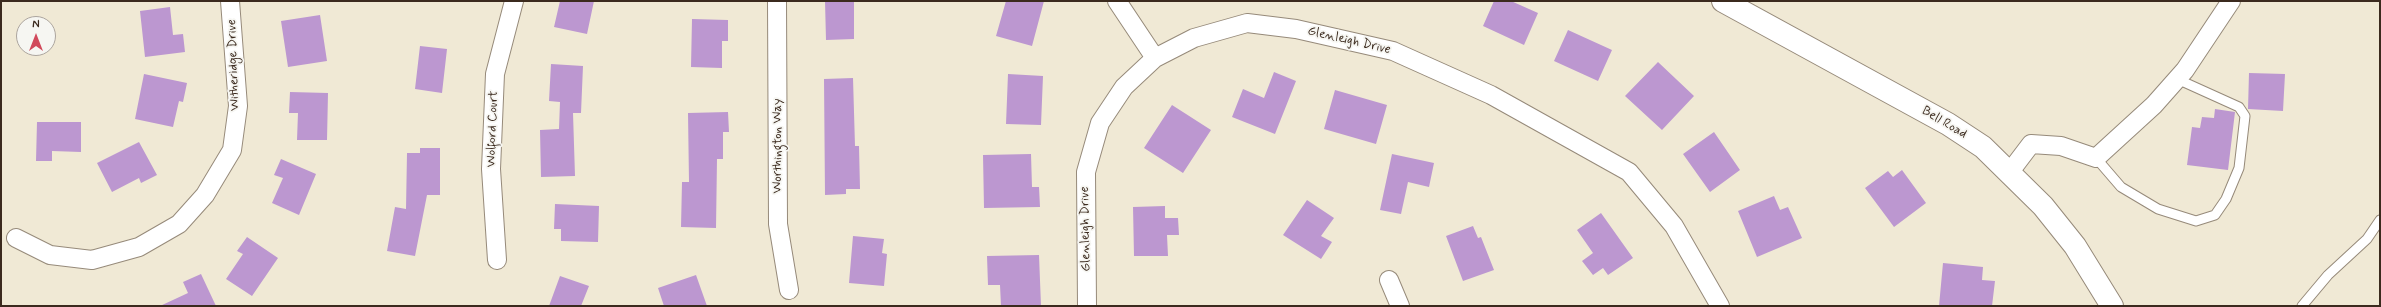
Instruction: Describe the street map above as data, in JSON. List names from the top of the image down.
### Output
{
  "streets": {
    "street": [
      "Glenleigh Drive",
      "Witheridge Drive",
      "Bell Road",
      "Wolford Court",
      "Worthington Way"
    ]
  },
  "north": "top"
}
